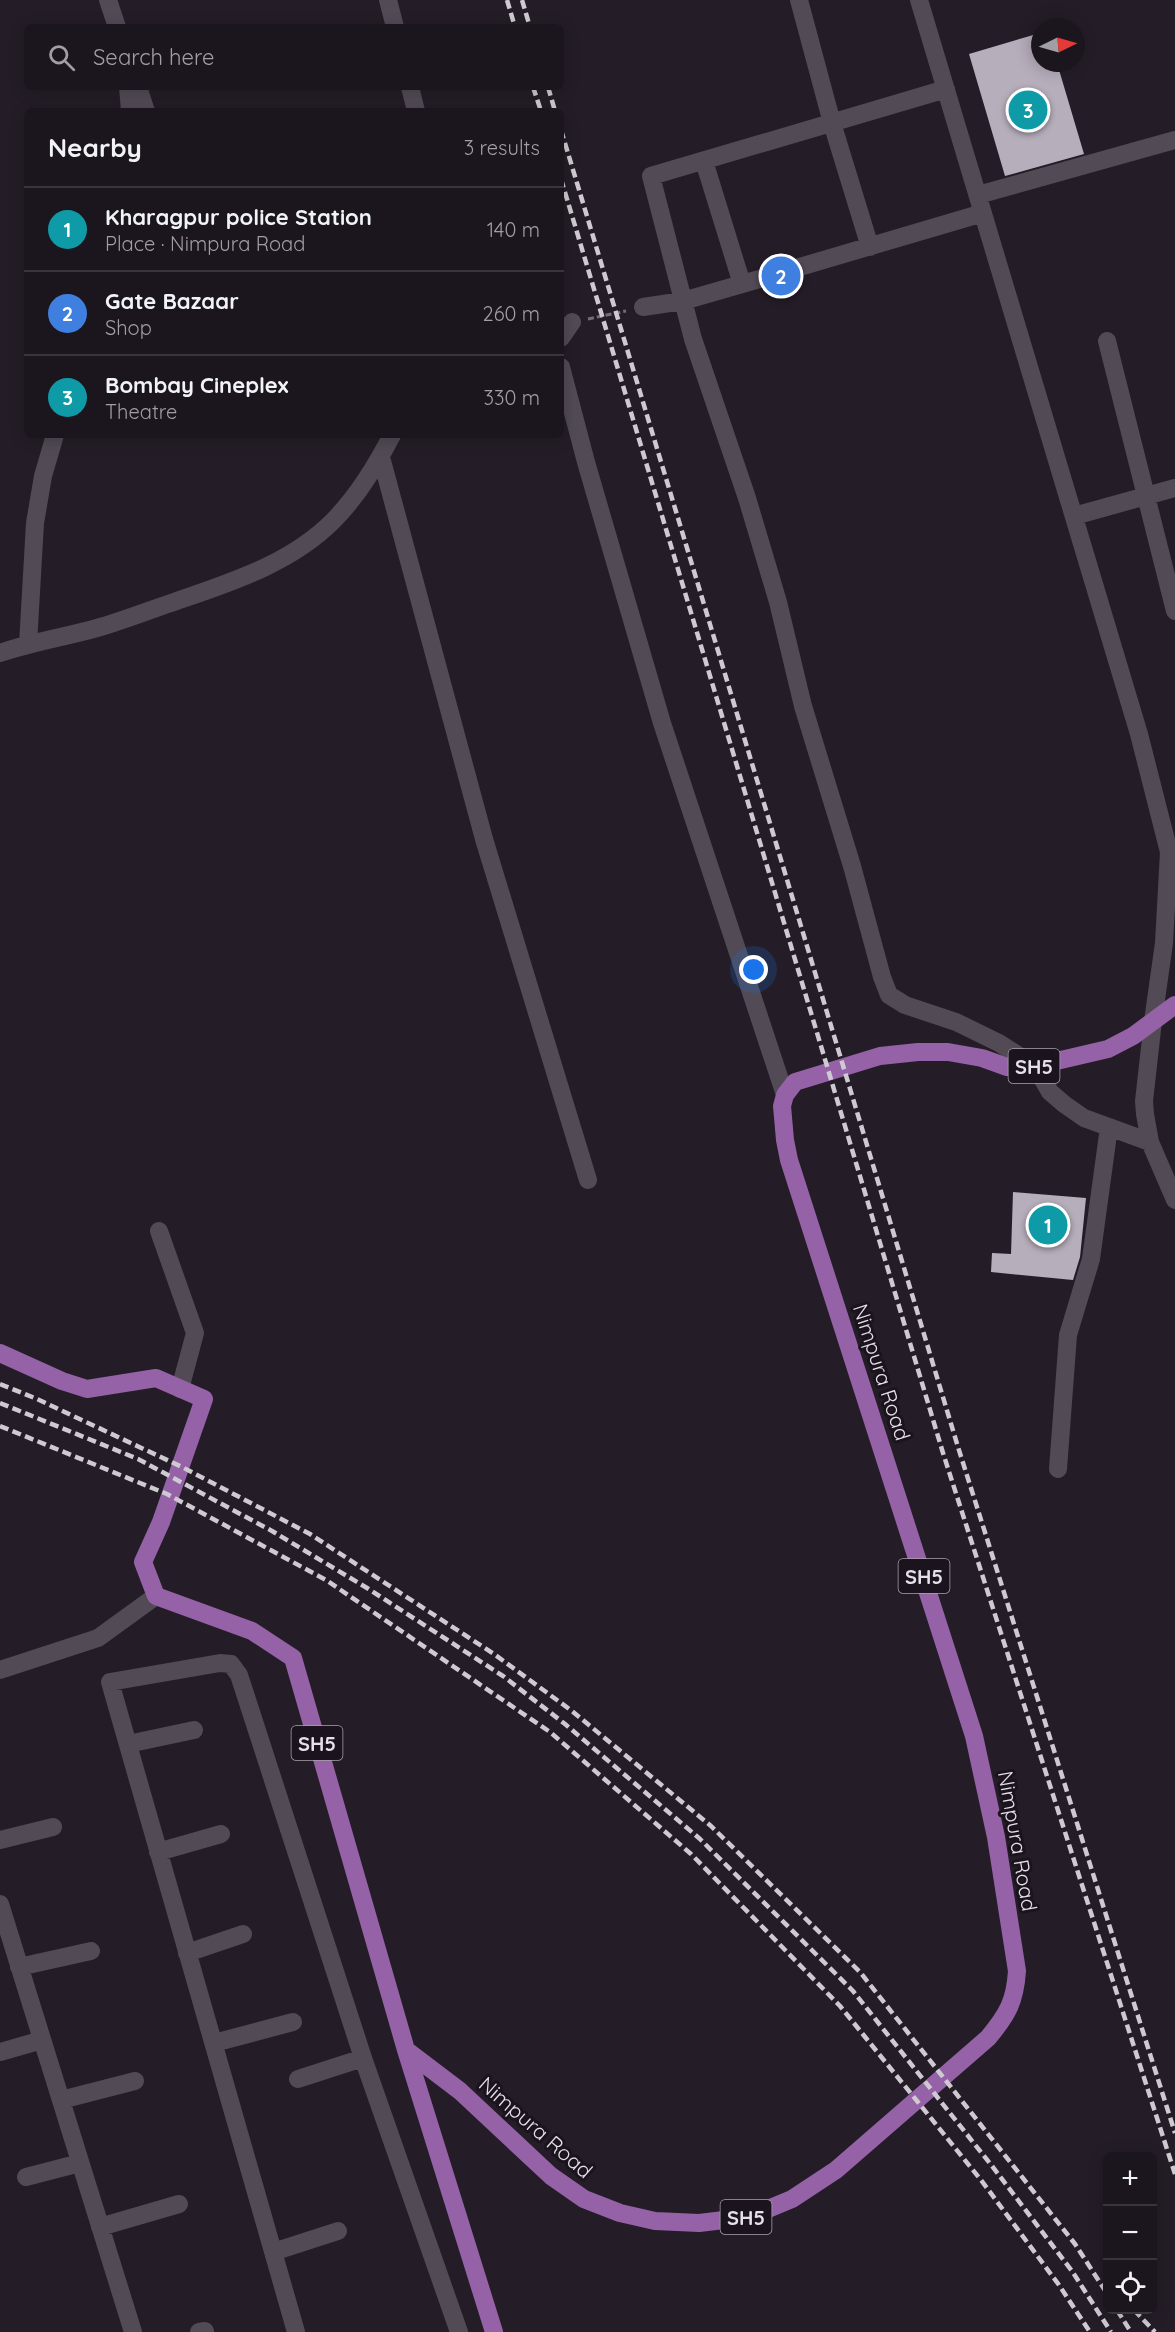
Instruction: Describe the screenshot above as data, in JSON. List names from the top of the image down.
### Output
{
  "streets": {
    "main road": ["SH5", "Nimpura Road"]
  },
  "crossings": [
    ["SH5", "Nimpura Road"]
  ],
  "north": "right",
  "page": {
    "search": "Search here",
    "pins": ["3", "2", "1"],
    "heading": ["Nearby", "3 results"],
    "list": [
      {
        "mark": "1",
        "name": "Kharagpur police Station",
        "note": "Place · Nimpura Road",
        "value": "140 m"
      },
      {
        "mark": "2",
        "name": "Gate Bazaar",
        "note": "Shop",
        "value": "260 m"
      },
      {
        "mark": "3",
        "name": "Bombay Cineplex",
        "note": "Theatre",
        "value": "330 m"
      }
    ],
    "map_buttons": ["+", "−"]
  }
}
